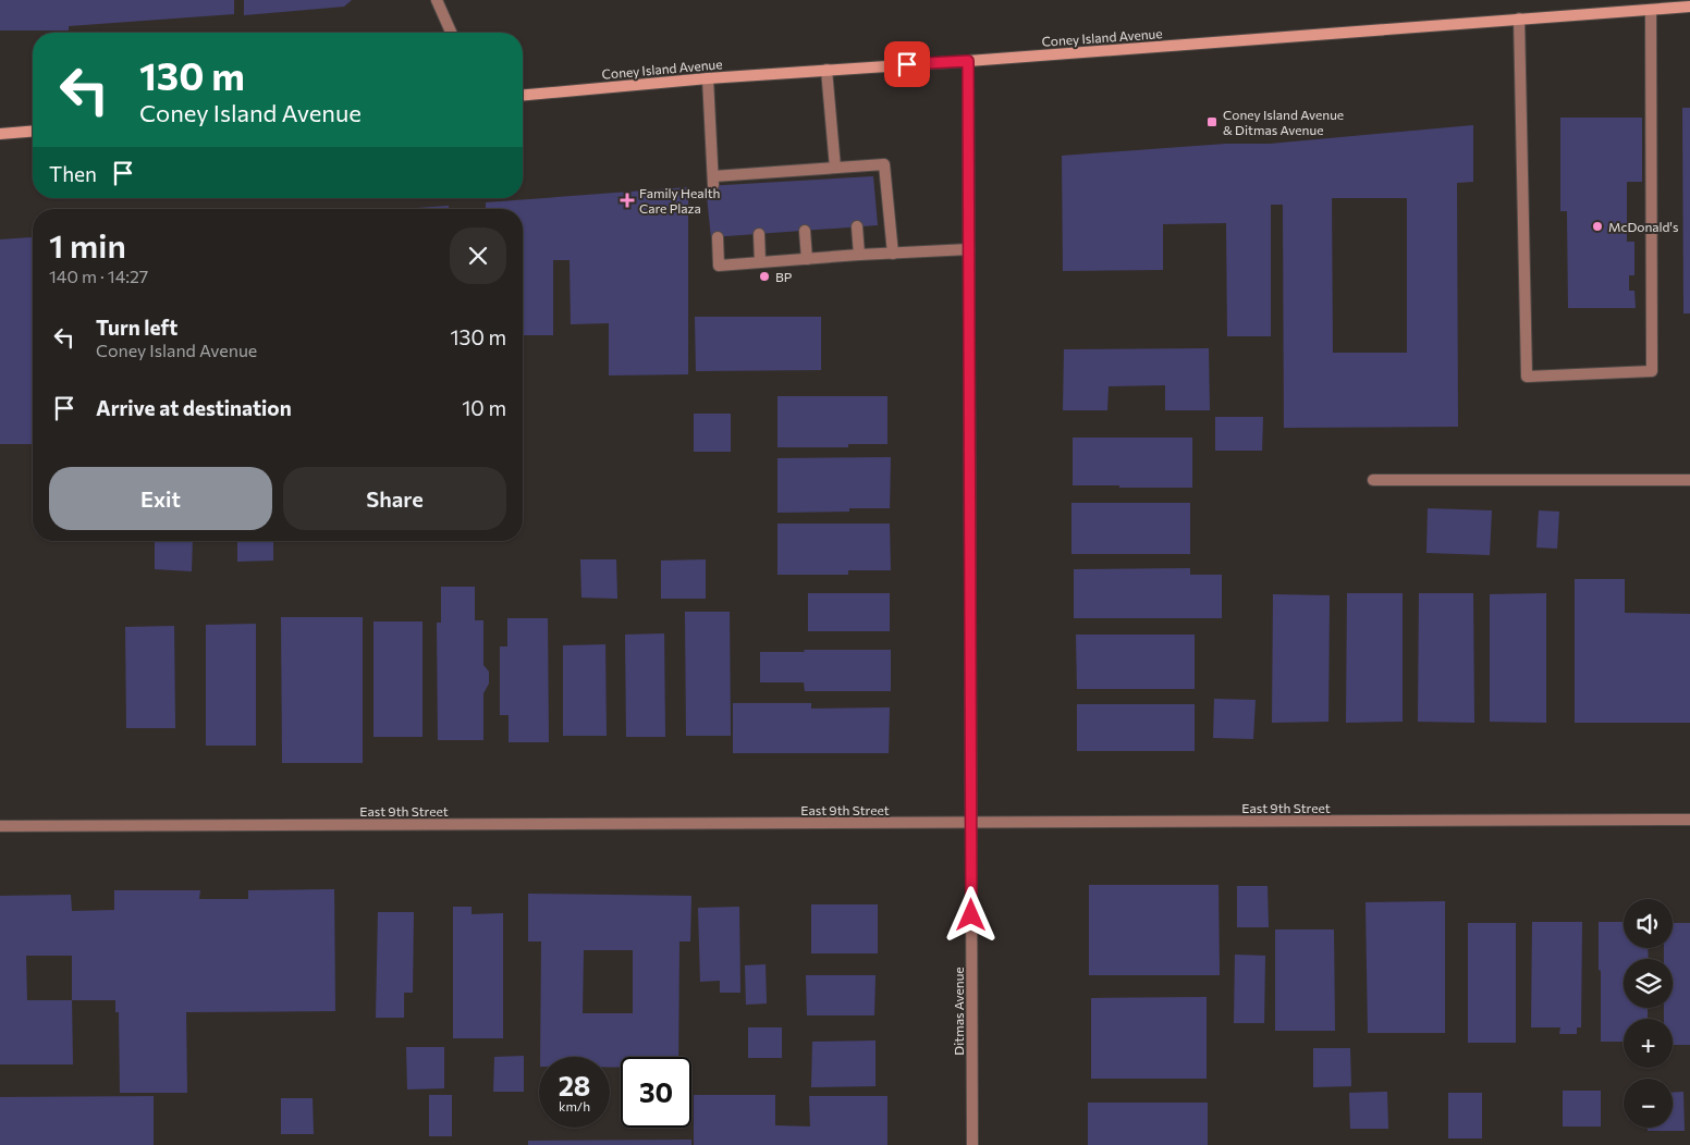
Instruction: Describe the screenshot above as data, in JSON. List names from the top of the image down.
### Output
{
  "streets": {
    "main road": ["Coney Island Avenue"],
    "street": ["East 9th Street", "Ditmas Avenue"]
  },
  "crossings": [
    ["Coney Island Avenue", "Ditmas Avenue"],
    ["East 9th Street", "Ditmas Avenue"]
  ],
  "places": {
    "transit": ["Coney Island Avenue & Ditmas Avenue"],
    "health": ["Family Health Care Plaza"],
    "other": ["McDonald's", "BP"]
  },
  "page": {
    "turn": ["130 m", "Coney Island Avenue"],
    "then": "Then",
    "heading": ["1 min", "140 m · 14:27"],
    "list": [
      {
        "name": "Turn left",
        "note": "Coney Island Avenue",
        "value": "130 m"
      },
      {
        "name": "Arrive at destination",
        "value": "10 m"
      }
    ],
    "buttons": ["Exit", "Share"],
    "map_buttons": ["+", "−"],
    "speed": "28 km/h",
    "limit": "30"
  }
}
